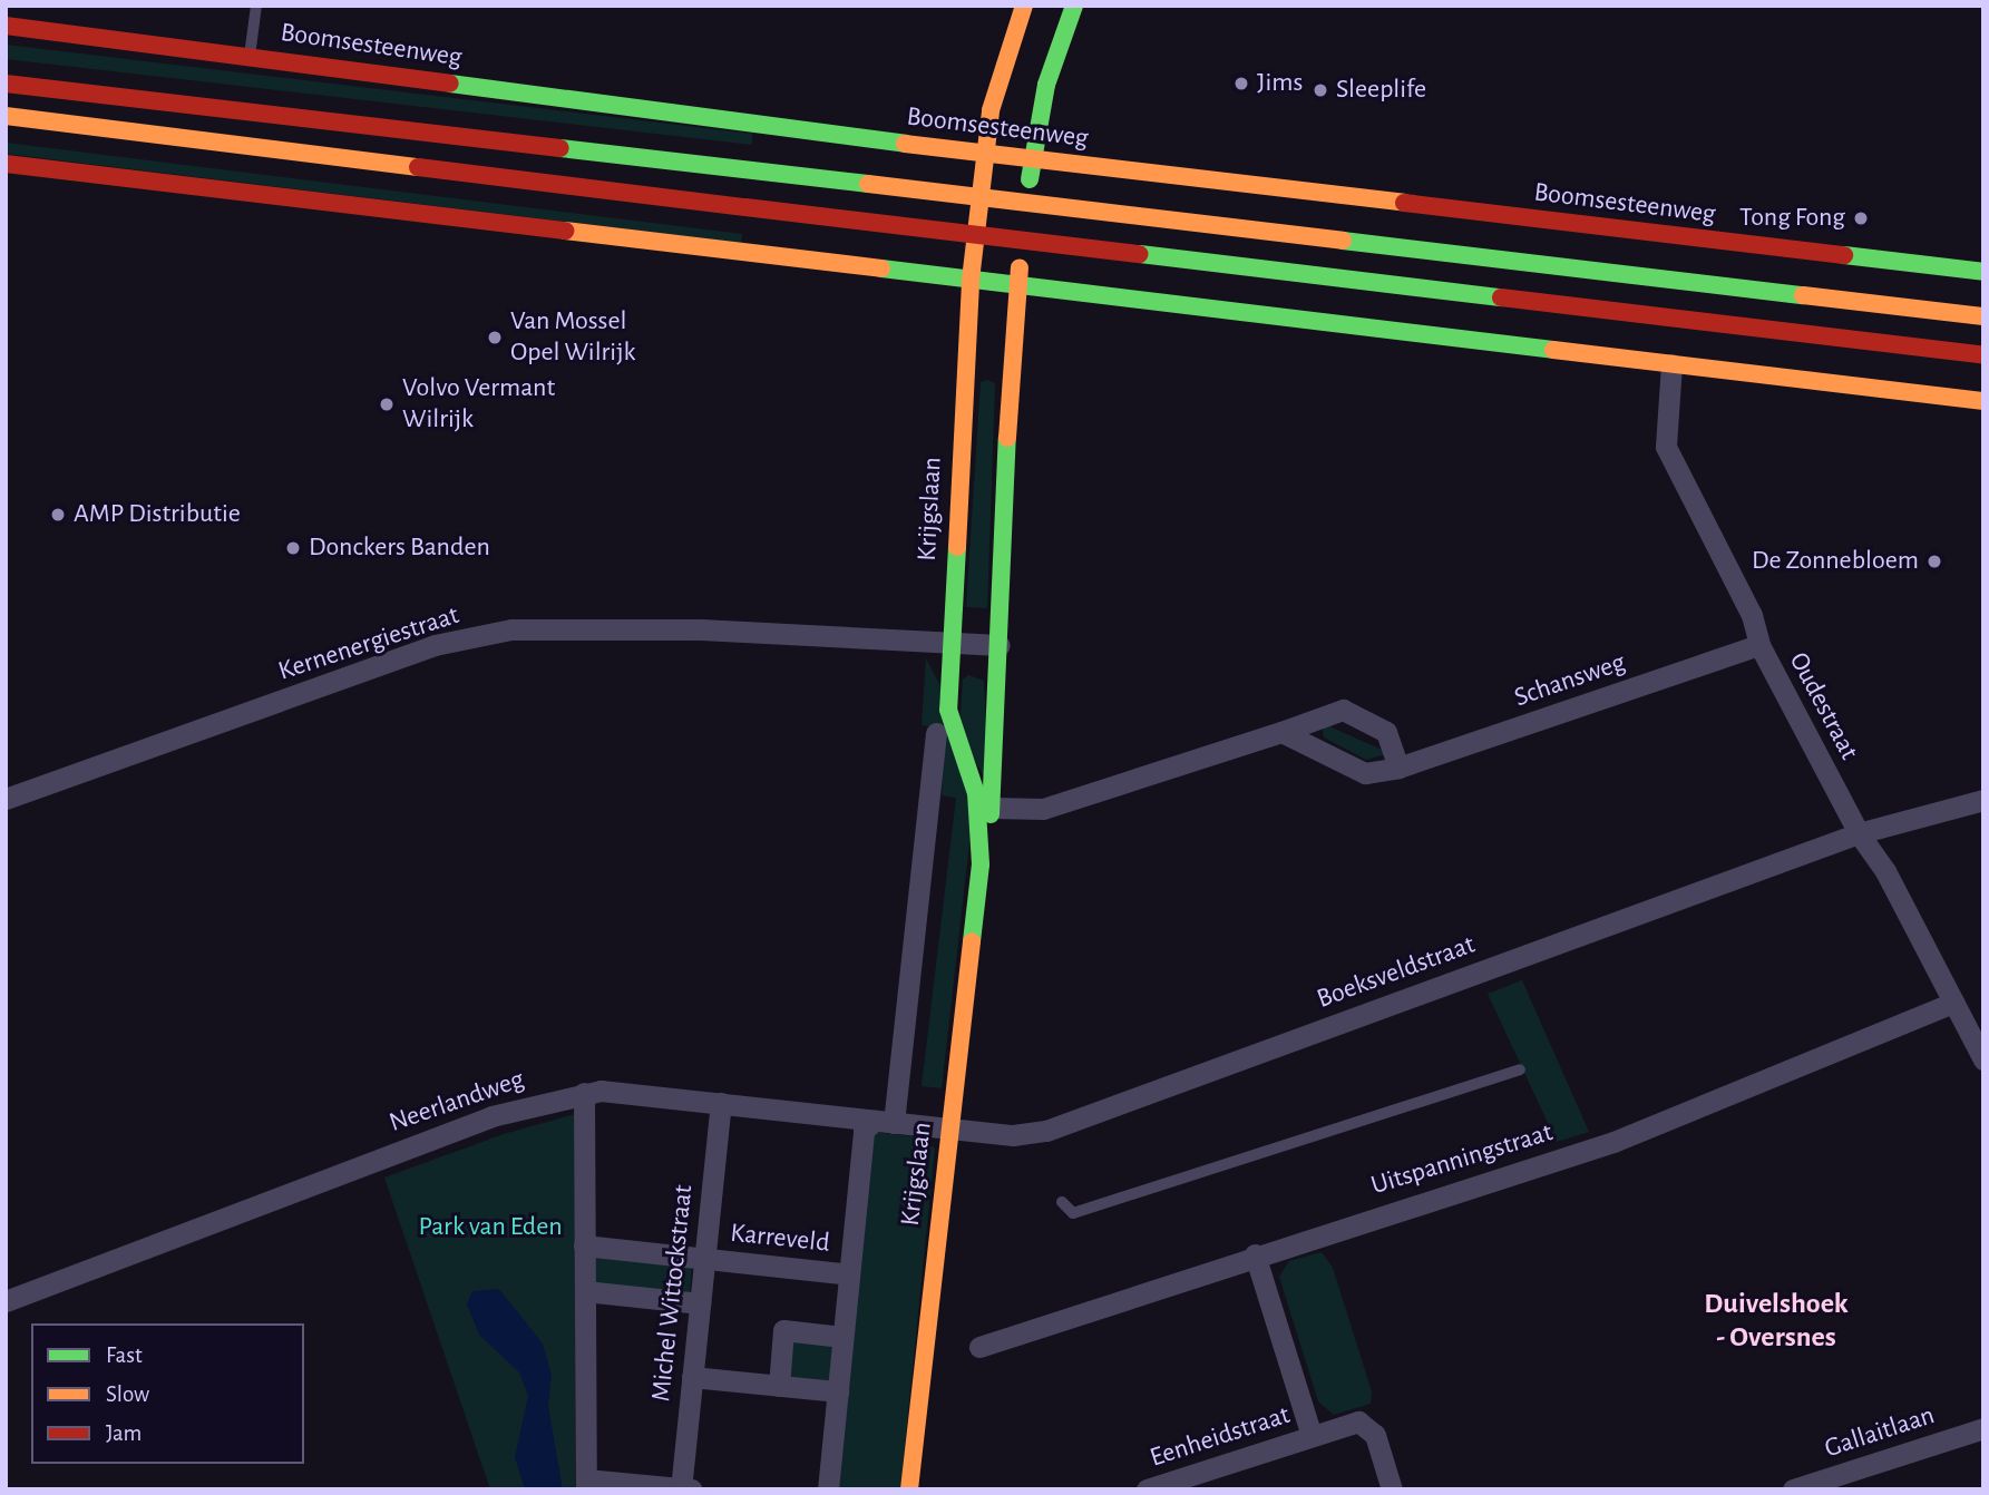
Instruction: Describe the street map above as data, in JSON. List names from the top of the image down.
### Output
{
  "streets": {
    "main road": ["Boomsesteenweg", "Krijgslaan"],
    "street": [
      "Kernenergiestraat",
      "Schansweg",
      "Oudestraat",
      "Boeksveldstraat",
      "Neerlandweg",
      "Uitspanningstraat",
      "Karreveld",
      "Michel Wittockstraat",
      "Gallaitlaan",
      "Eenheidstraat"
    ]
  },
  "crossings": [
    ["Boomsesteenweg", "Krijgslaan"],
    ["Krijgslaan", "Kernenergiestraat"],
    ["Krijgslaan", "Boeksveldstraat"],
    ["Krijgslaan", "Neerlandweg"],
    ["Krijgslaan", "Karreveld"],
    ["Schansweg", "Oudestraat"],
    ["Oudestraat", "Boeksveldstraat"],
    ["Oudestraat", "Uitspanningstraat"],
    ["Boeksveldstraat", "Neerlandweg"],
    ["Neerlandweg", "Michel Wittockstraat"],
    ["Karreveld", "Michel Wittockstraat"]
  ],
  "districts": ["Duivelshoek - Oversnes"],
  "parks": ["Park van Eden"],
  "places": [
    "Jims",
    "Sleeplife",
    "Tong Fong",
    "Van Mossel Opel Wilrijk",
    "Volvo Vermant Wilrijk",
    "AMP Distributie",
    "Donckers Banden",
    "De Zonnebloem"
  ],
  "legend": ["Fast", "Slow", "Jam"]
}
